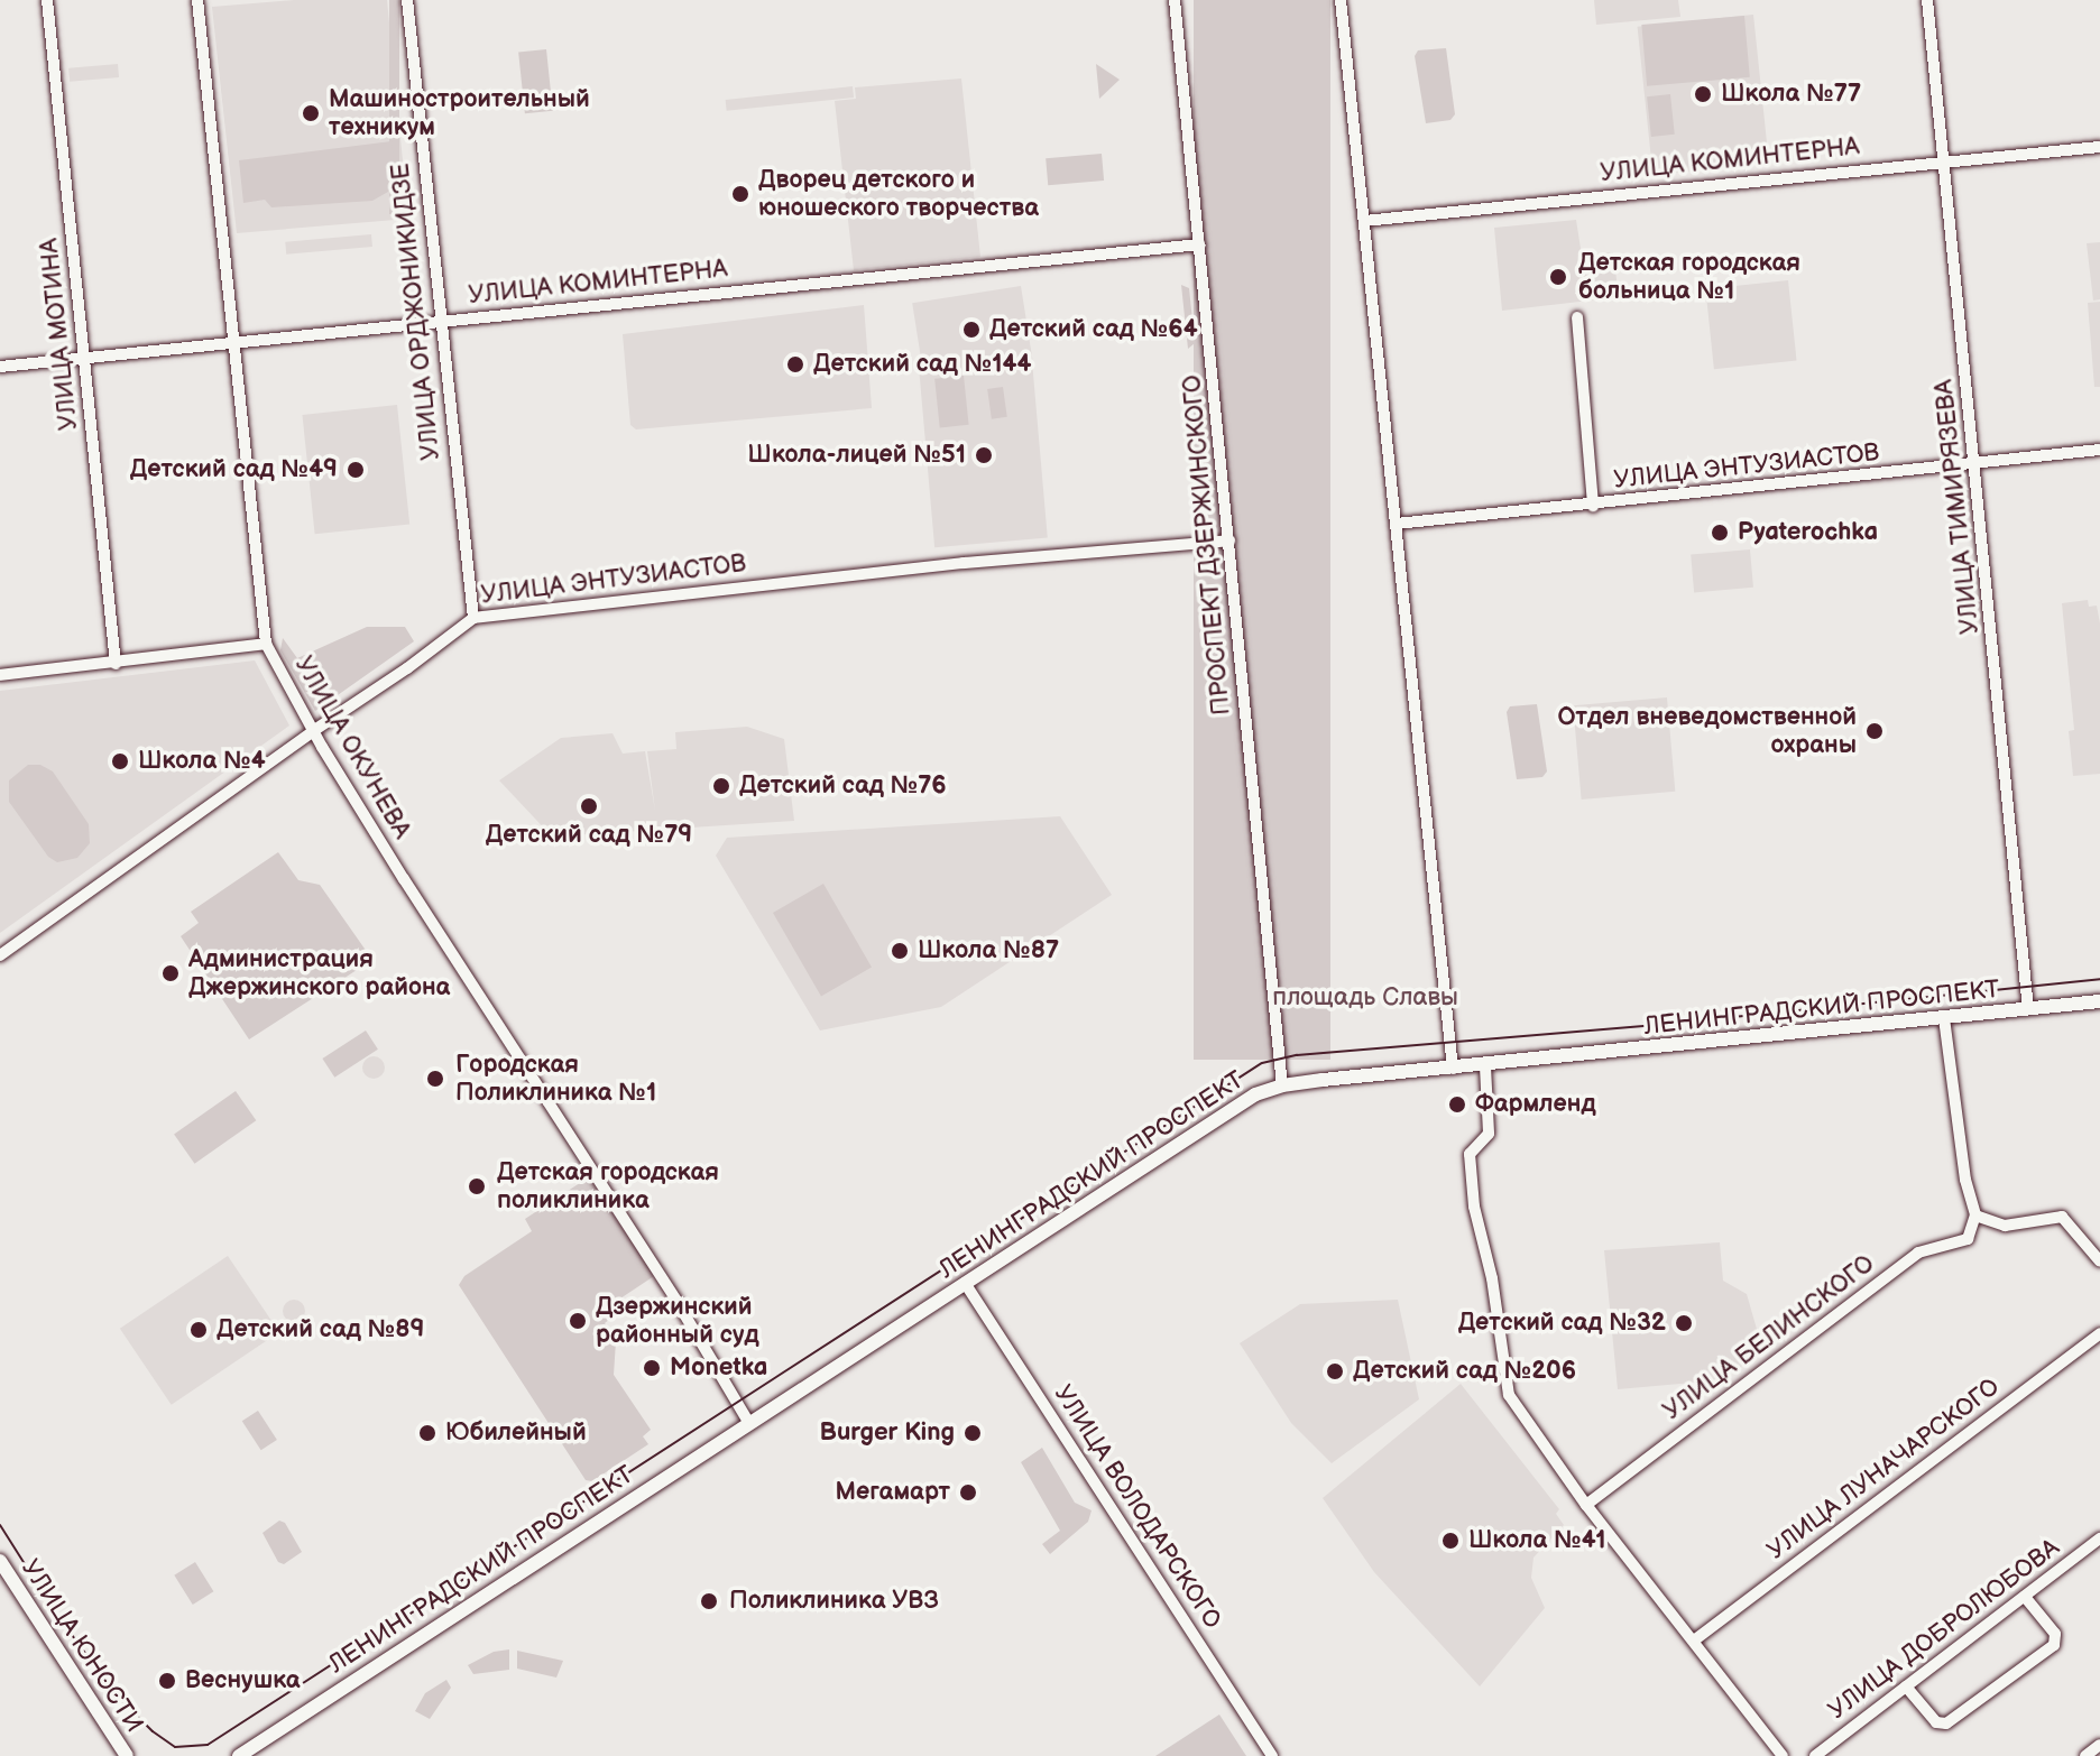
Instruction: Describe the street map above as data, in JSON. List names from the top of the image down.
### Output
{
  "streets": {
    "main road": ["ЛЕНИНГРАДСКИЙ ПРОСПЕКТ", "УЛИЦА ЮНОСТИ"],
    "street": [
      "УЛИЦА КОМИНТЕРНА",
      "УЛИЦА ОРДЖОНИКИДЗЕ",
      "УЛИЦА МОТИНА",
      "УЛИЦА ЭНТУЗИАСТОВ",
      "УЛИЦА ТИМИРЯЗЕВА",
      "ПРОСПЕКТ ДЗЕРЖИНСКОГО",
      "УЛИЦА ОКУНЕВА",
      "УЛИЦА БЕЛИНСКОГО",
      "УЛИЦА ЛУНАЧАРСКОГО",
      "УЛИЦА ВОЛОДАРСКОГО",
      "УЛИЦА ДОБРОЛЮБОВА"
    ]
  },
  "crossings": [
    ["УЛИЦА КОМИНТЕРНА", "УЛИЦА ОРДЖОНИКИДЗЕ"],
    ["УЛИЦА КОМИНТЕРНА", "УЛИЦА МОТИНА"],
    ["УЛИЦА КОМИНТЕРНА", "УЛИЦА ТИМИРЯЗЕВА"],
    ["УЛИЦА КОМИНТЕРНА", "ПРОСПЕКТ ДЗЕРЖИНСКОГО"],
    ["УЛИЦА КОМИНТЕРНА", "УЛИЦА ОКУНЕВА"],
    ["УЛИЦА ОРДЖОНИКИДЗЕ", "УЛИЦА ЭНТУЗИАСТОВ"],
    ["УЛИЦА ЭНТУЗИАСТОВ", "УЛИЦА ТИМИРЯЗЕВА"],
    ["УЛИЦА ЭНТУЗИАСТОВ", "ПРОСПЕКТ ДЗЕРЖИНСКОГО"],
    ["УЛИЦА ЭНТУЗИАСТОВ", "УЛИЦА ОКУНЕВА"],
    ["УЛИЦА ТИМИРЯЗЕВА", "ЛЕНИНГРАДСКИЙ ПРОСПЕКТ"],
    ["ПРОСПЕКТ ДЗЕРЖИНСКОГО", "ЛЕНИНГРАДСКИЙ ПРОСПЕКТ"],
    ["УЛИЦА ОКУНЕВА", "ЛЕНИНГРАДСКИЙ ПРОСПЕКТ"],
    ["ЛЕНИНГРАДСКИЙ ПРОСПЕКТ", "УЛИЦА ВОЛОДАРСКОГО"]
  ],
  "parks": ["площадь Славы"],
  "places": [
    "Школа №77",
    "Машиностроительный техникум",
    "Дворец детского и юношеского творчества",
    "Детская городская больница №1",
    "Детский сад №64",
    "Детский сад №144",
    "Школа-лицей №51",
    "Детский сад №49",
    "Pyaterochka",
    "Отдел вневедомственной охраны",
    "Школа №4",
    "Детский сад №76",
    "Детский сад №79",
    "Школа №87",
    "Администрация Джержинского района",
    "Городская Поликлиника №1",
    "Фармленд",
    "Детская городская поликлиника",
    "Дзержинский районный суд",
    "Детский сад №32",
    "Детский сад №89",
    "Monetka",
    "Детский сад №206",
    "Юбилейный",
    "Burger King",
    "Мегамарт",
    "Школа №41",
    "Поликлиника УВЗ",
    "Веснушка"
  ]
}
